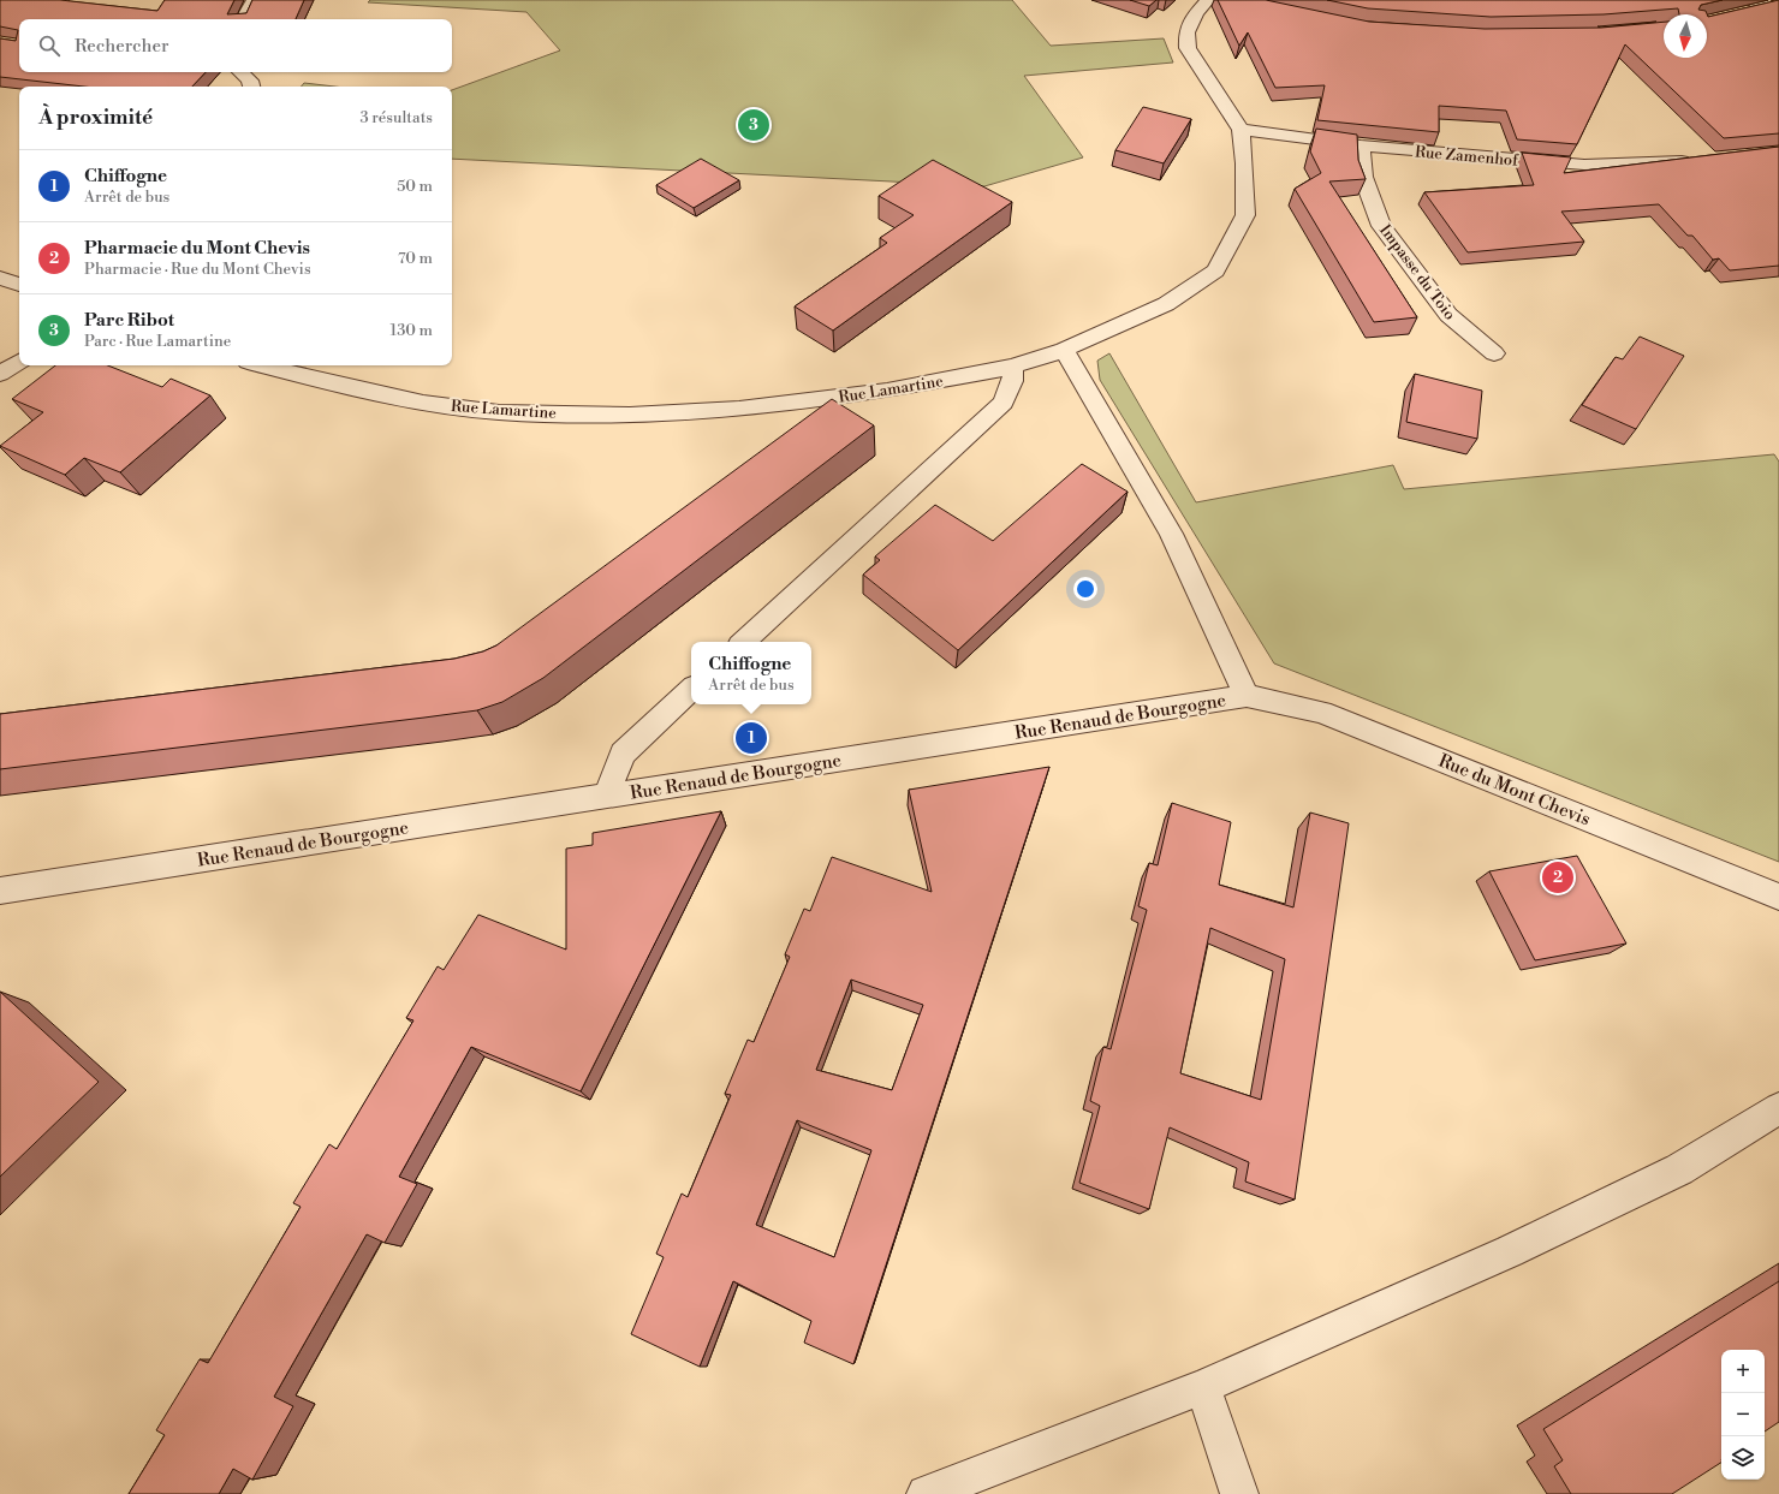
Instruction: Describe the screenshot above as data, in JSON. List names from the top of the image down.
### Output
{
  "streets": {
    "street": [
      "Rue Zamenhof",
      "Impasse du Toio",
      "Rue Lamartine",
      "Rue Renaud de Bourgogne",
      "Rue du Mont Chevis"
    ]
  },
  "crossings": [
    ["Rue Zamenhof", "Impasse du Toio"],
    ["Rue Zamenhof", "Rue Lamartine"],
    ["Rue Lamartine", "Rue Renaud de Bourgogne"],
    ["Rue Renaud de Bourgogne", "Rue du Mont Chevis"]
  ],
  "north": "bottom",
  "page": {
    "search": "Rechercher",
    "heading": ["À proximité", "3 résultats"],
    "pins": ["3", "1", "2"],
    "list": [
      {
        "mark": "1",
        "name": "Chiffogne",
        "note": "Arrêt de bus",
        "value": "50 m"
      },
      {
        "mark": "2",
        "name": "Pharmacie du Mont Chevis",
        "note": "Pharmacie · Rue du Mont Chevis",
        "value": "70 m"
      },
      {
        "mark": "3",
        "name": "Parc Ribot",
        "note": "Parc · Rue Lamartine",
        "value": "130 m"
      }
    ],
    "popup": ["Chiffogne", "Arrêt de bus"],
    "map_buttons": ["+", "−"]
  }
}
